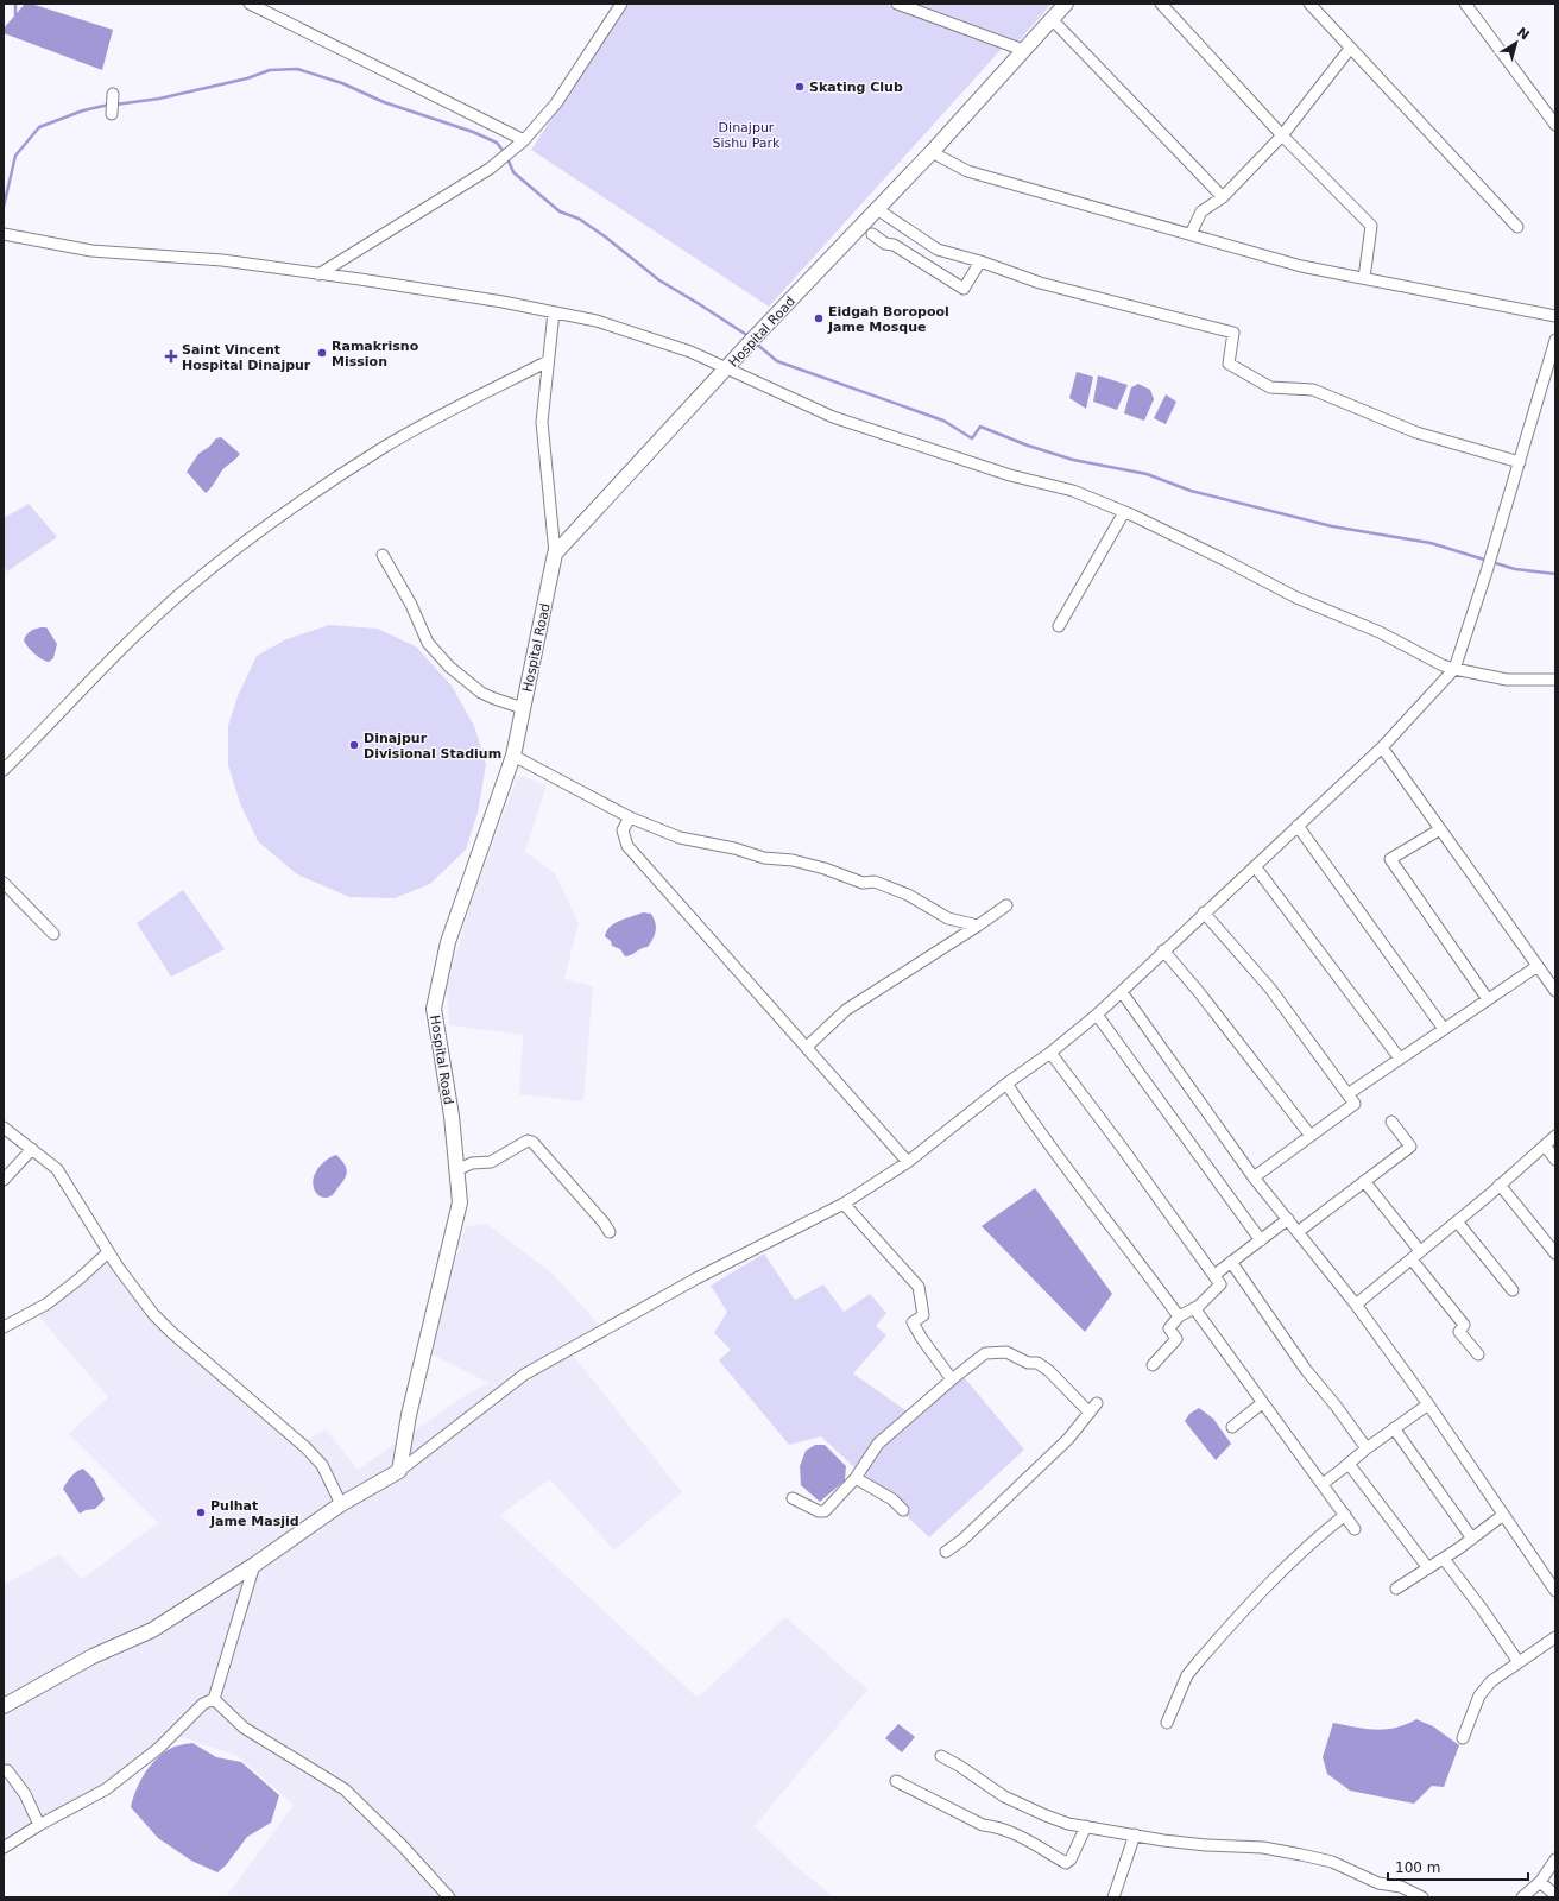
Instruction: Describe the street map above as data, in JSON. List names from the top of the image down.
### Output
{
  "streets": {
    "main road": ["Hospital Road"]
  },
  "parks": ["Dinajpur Sishu Park"],
  "places": {
    "other": [
      "Skating Club",
      "Eidgah Boropool Jame Mosque",
      "Ramakrisno Mission",
      "Dinajpur Divisional Stadium",
      "Pulhat Jame Masjid"
    ],
    "health": ["Saint Vincent Hospital Dinajpur"]
  },
  "scale_bar": "100 m",
  "north": "top right"
}
